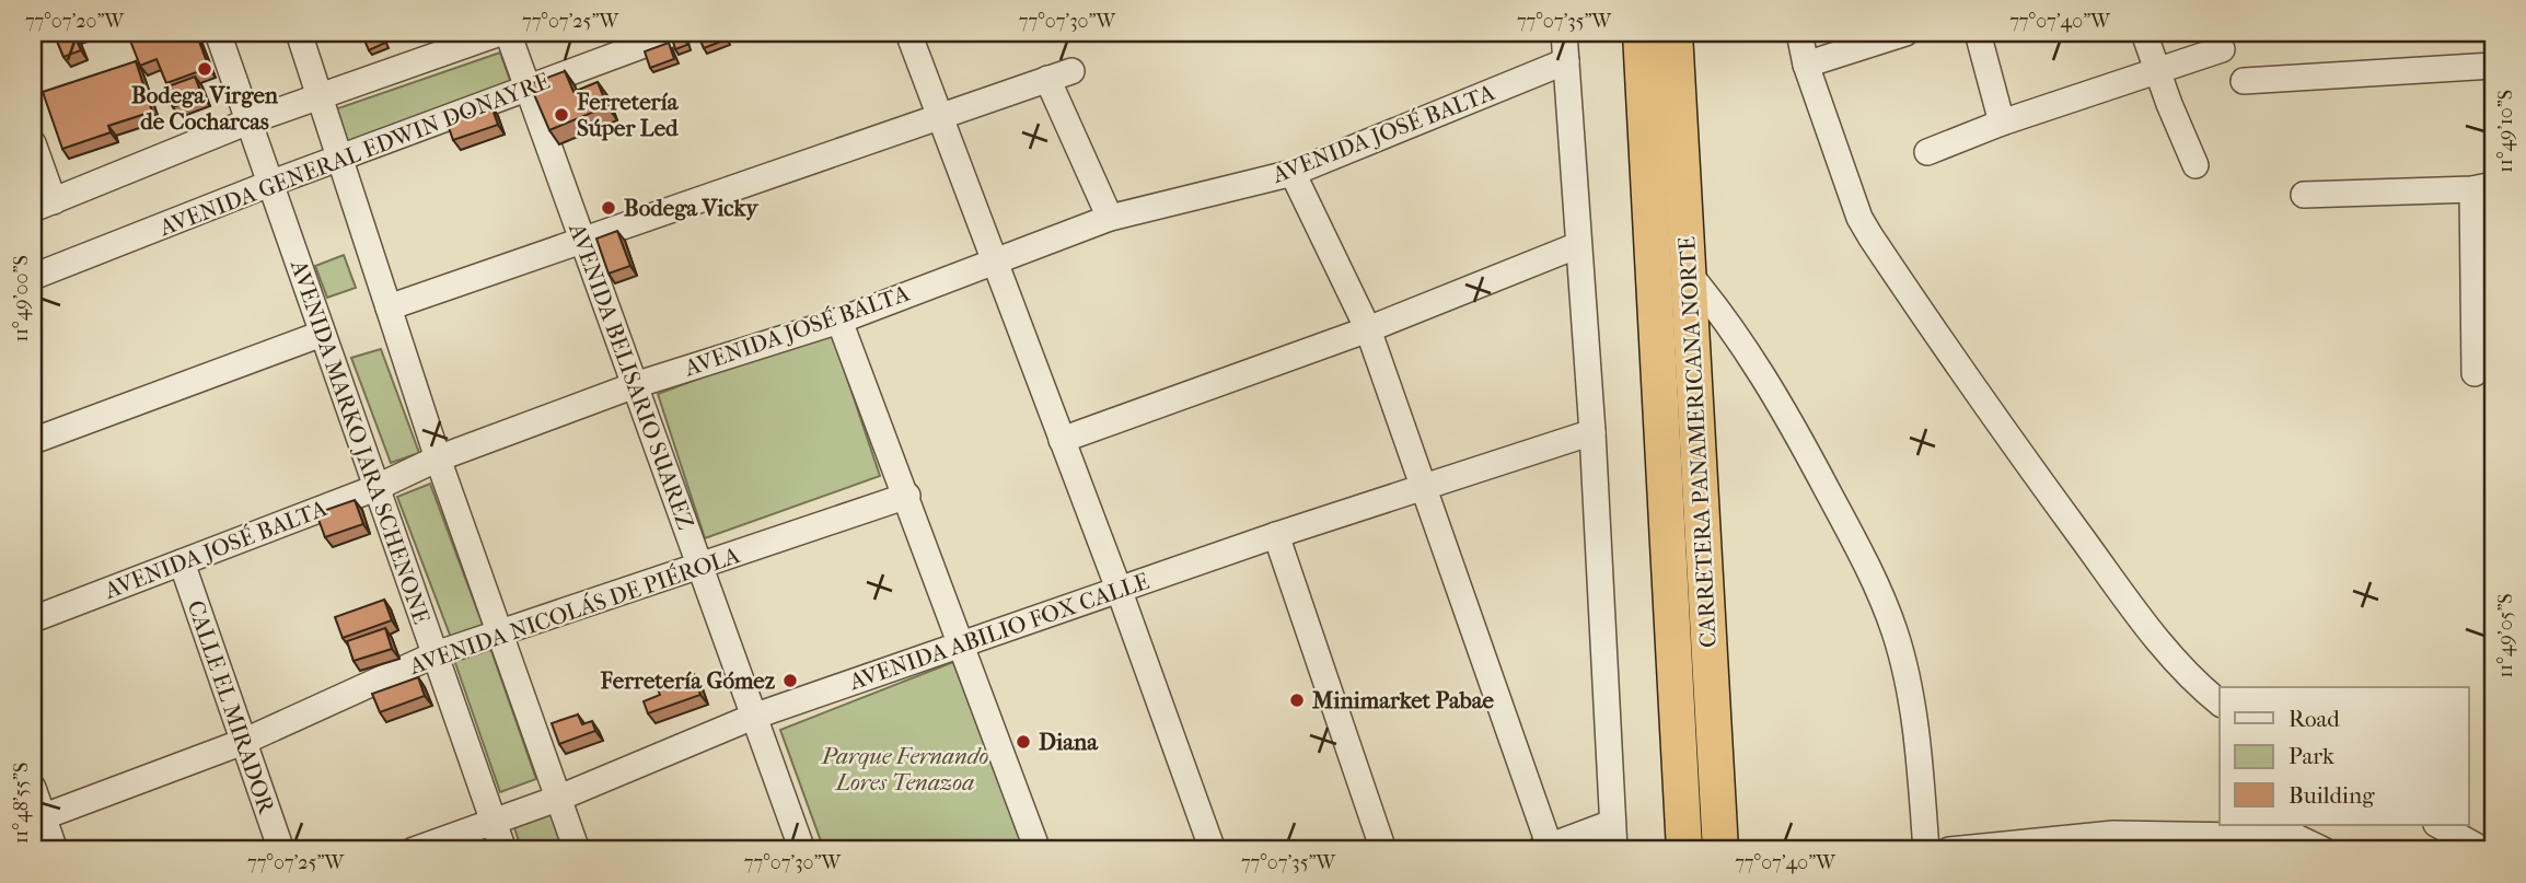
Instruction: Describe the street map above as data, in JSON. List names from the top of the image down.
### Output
{
  "streets": {
    "highway": ["CARRETERA PANAMERICANA NORTE"],
    "street": [
      "AVENIDA JOSÉ BALTA",
      "AVENIDA GENERAL EDWIN DONAYRE",
      "AVENIDA BELISARIO SUAREZ",
      "AVENIDA MARKO JARA SCHENONE",
      "AVENIDA NICOLÁS DE PIÉROLA",
      "AVENIDA ABILIO FOX CALLE",
      "CALLE EL MIRADOR"
    ]
  },
  "crossings": [
    ["AVENIDA JOSÉ BALTA", "AVENIDA BELISARIO SUAREZ"],
    ["AVENIDA JOSÉ BALTA", "AVENIDA MARKO JARA SCHENONE"],
    ["AVENIDA JOSÉ BALTA", "CALLE EL MIRADOR"],
    ["AVENIDA GENERAL EDWIN DONAYRE", "AVENIDA BELISARIO SUAREZ"],
    ["AVENIDA GENERAL EDWIN DONAYRE", "AVENIDA MARKO JARA SCHENONE"],
    ["AVENIDA BELISARIO SUAREZ", "AVENIDA NICOLÁS DE PIÉROLA"],
    ["AVENIDA BELISARIO SUAREZ", "AVENIDA ABILIO FOX CALLE"],
    ["AVENIDA MARKO JARA SCHENONE", "AVENIDA NICOLÁS DE PIÉROLA"],
    ["AVENIDA MARKO JARA SCHENONE", "AVENIDA ABILIO FOX CALLE"],
    ["AVENIDA NICOLÁS DE PIÉROLA", "CALLE EL MIRADOR"]
  ],
  "parks": ["Parque Fernando Lores Tenazoa"],
  "places": [
    "Bodega Virgen de Cocharcas",
    "Ferretería Súper Led",
    "Bodega Vicky",
    "Ferretería Gómez",
    "Minimarket Pabae",
    "Diana"
  ],
  "legend": ["Road", "Park", "Building"],
  "coordinates": [
    "77°07'20\"W",
    "77°07'25\"W",
    "77°07'30\"W",
    "77°07'35\"W",
    "77°07'40\"W",
    "11°49'10\"S",
    "11°49'00\"S",
    "11°49'05\"S",
    "11°48'55\"S"
  ]
}
